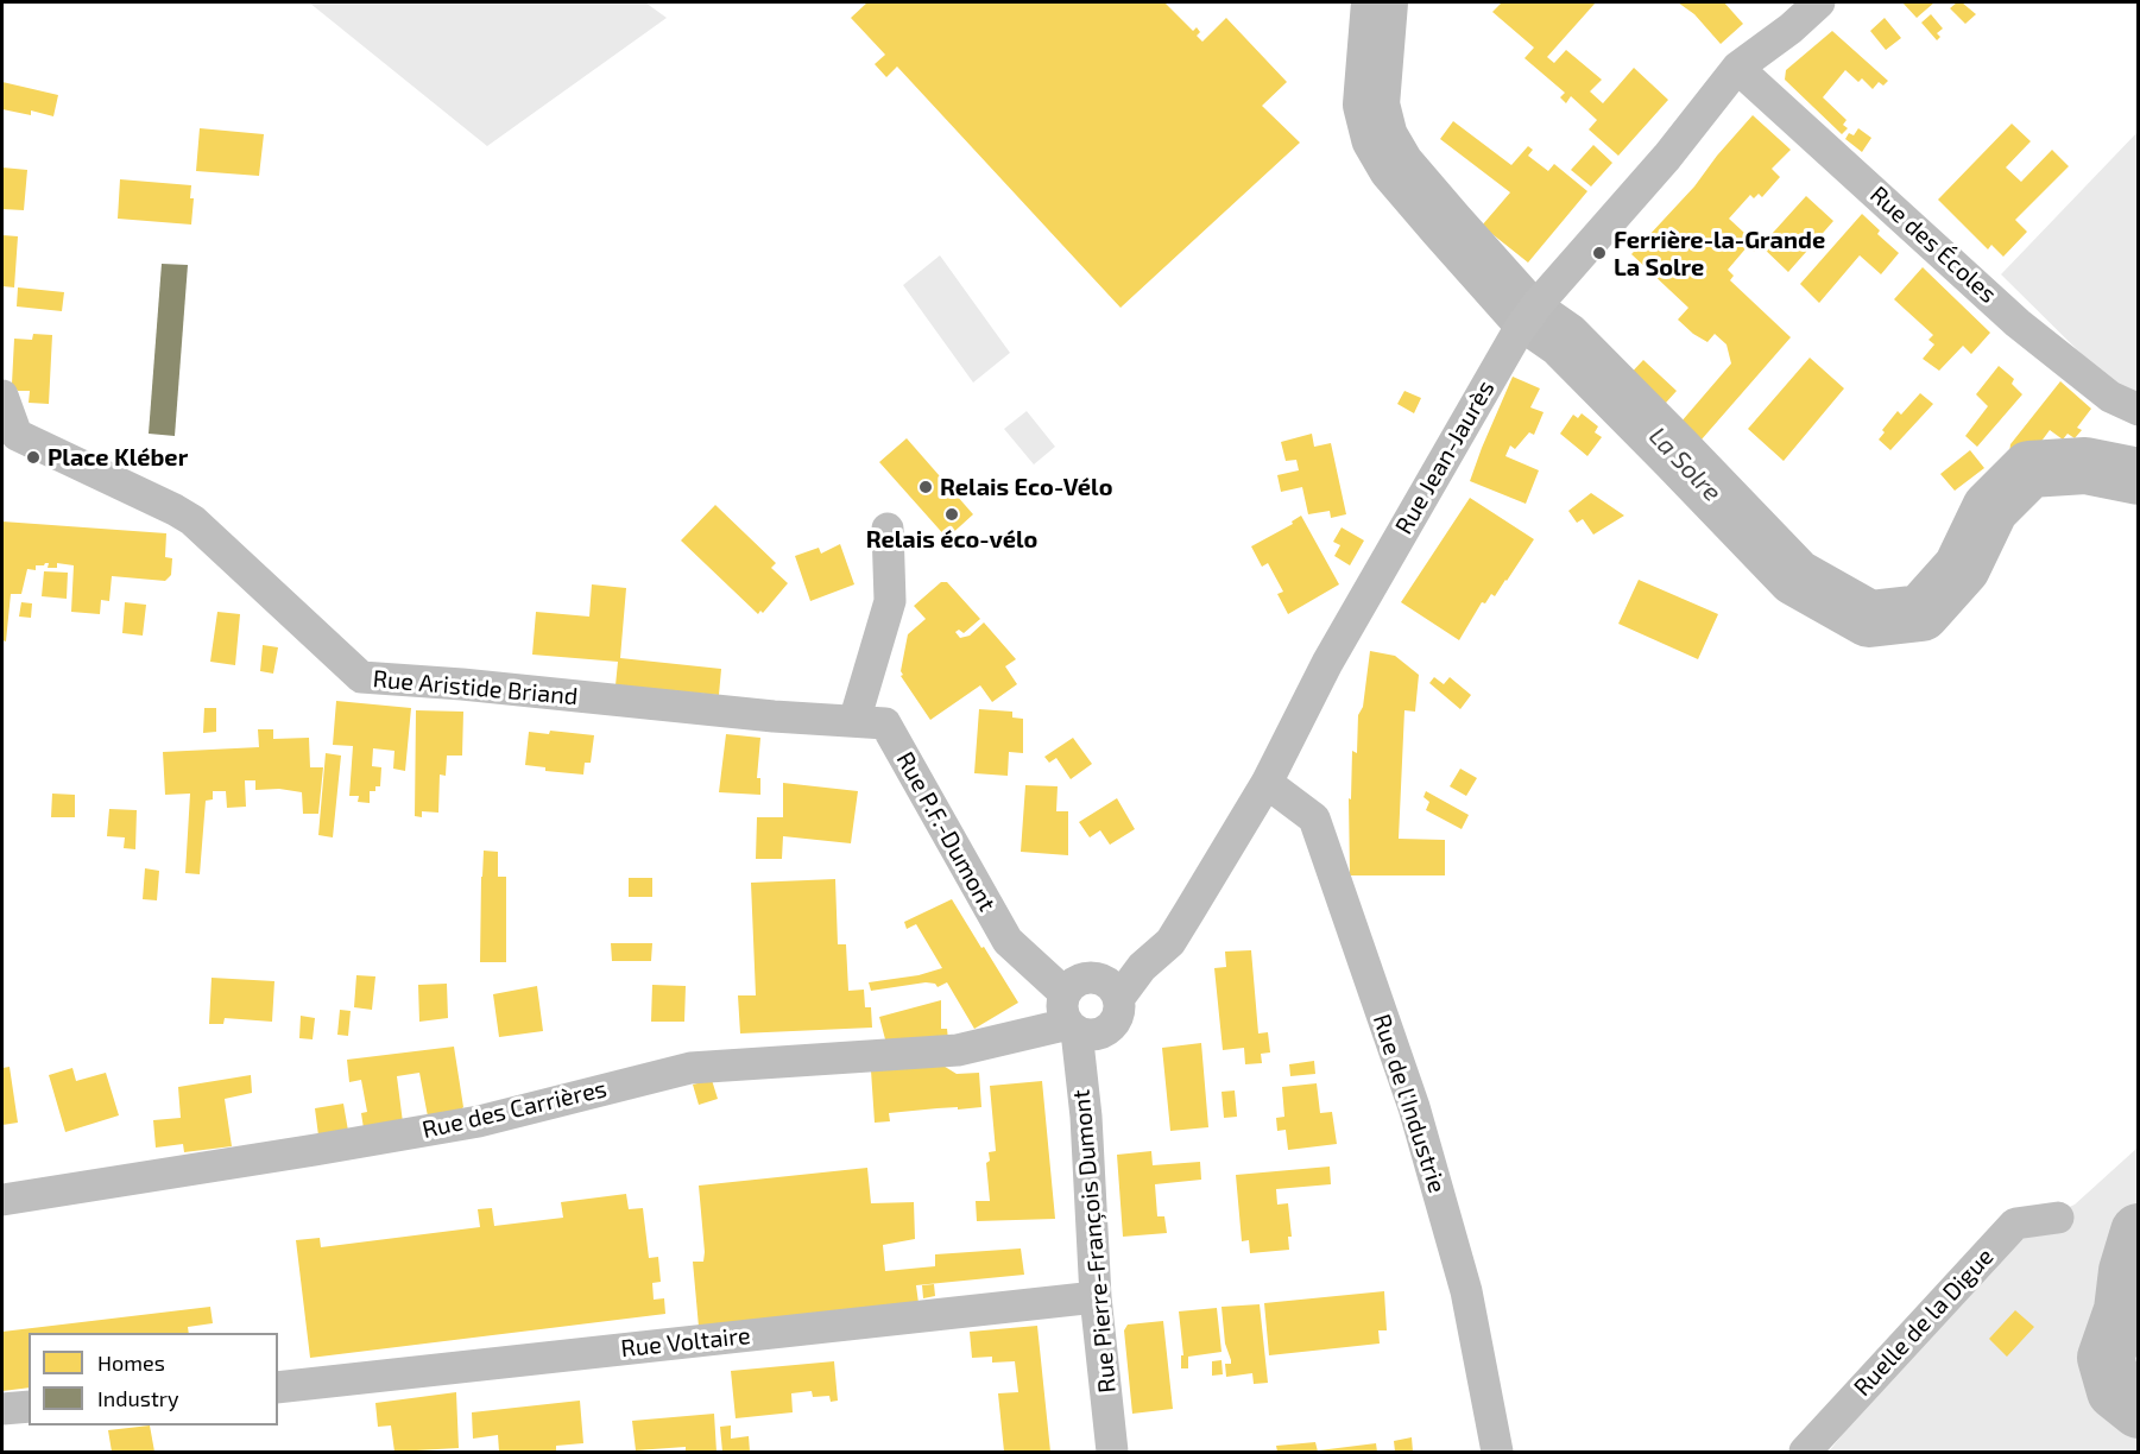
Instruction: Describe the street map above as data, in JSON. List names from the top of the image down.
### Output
{
  "streets": {
    "street": [
      "Rue des Écoles",
      "Rue Jean-Jaurès",
      "Rue Aristide Briand",
      "Rue P.F.-Dumont",
      "Rue de l'Industrie",
      "Rue des Carrières",
      "Rue Pierre-François Dumont",
      "Ruelle de la Digue",
      "Rue Voltaire"
    ]
  },
  "crossings": [
    ["Rue des Écoles", "Rue Jean-Jaurès"],
    ["Rue Jean-Jaurès", "Rue P.F.-Dumont"],
    ["Rue Jean-Jaurès", "Rue de l'Industrie"],
    ["Rue Jean-Jaurès", "Rue des Carrières"],
    ["Rue Jean-Jaurès", "Rue Pierre-François Dumont"],
    ["Rue Aristide Briand", "Rue P.F.-Dumont"],
    ["Rue P.F.-Dumont", "Rue des Carrières"],
    ["Rue P.F.-Dumont", "Rue Pierre-François Dumont"],
    ["Rue des Carrières", "Rue Pierre-François Dumont"],
    ["Rue Pierre-François Dumont", "Rue Voltaire"]
  ],
  "water": ["La Solre"],
  "places": [
    "Ferrière-la-Grande La Solre",
    "Place Kléber",
    "Relais Eco-Vélo",
    "Relais éco-vélo"
  ],
  "legend": ["Homes", "Industry"]
}
